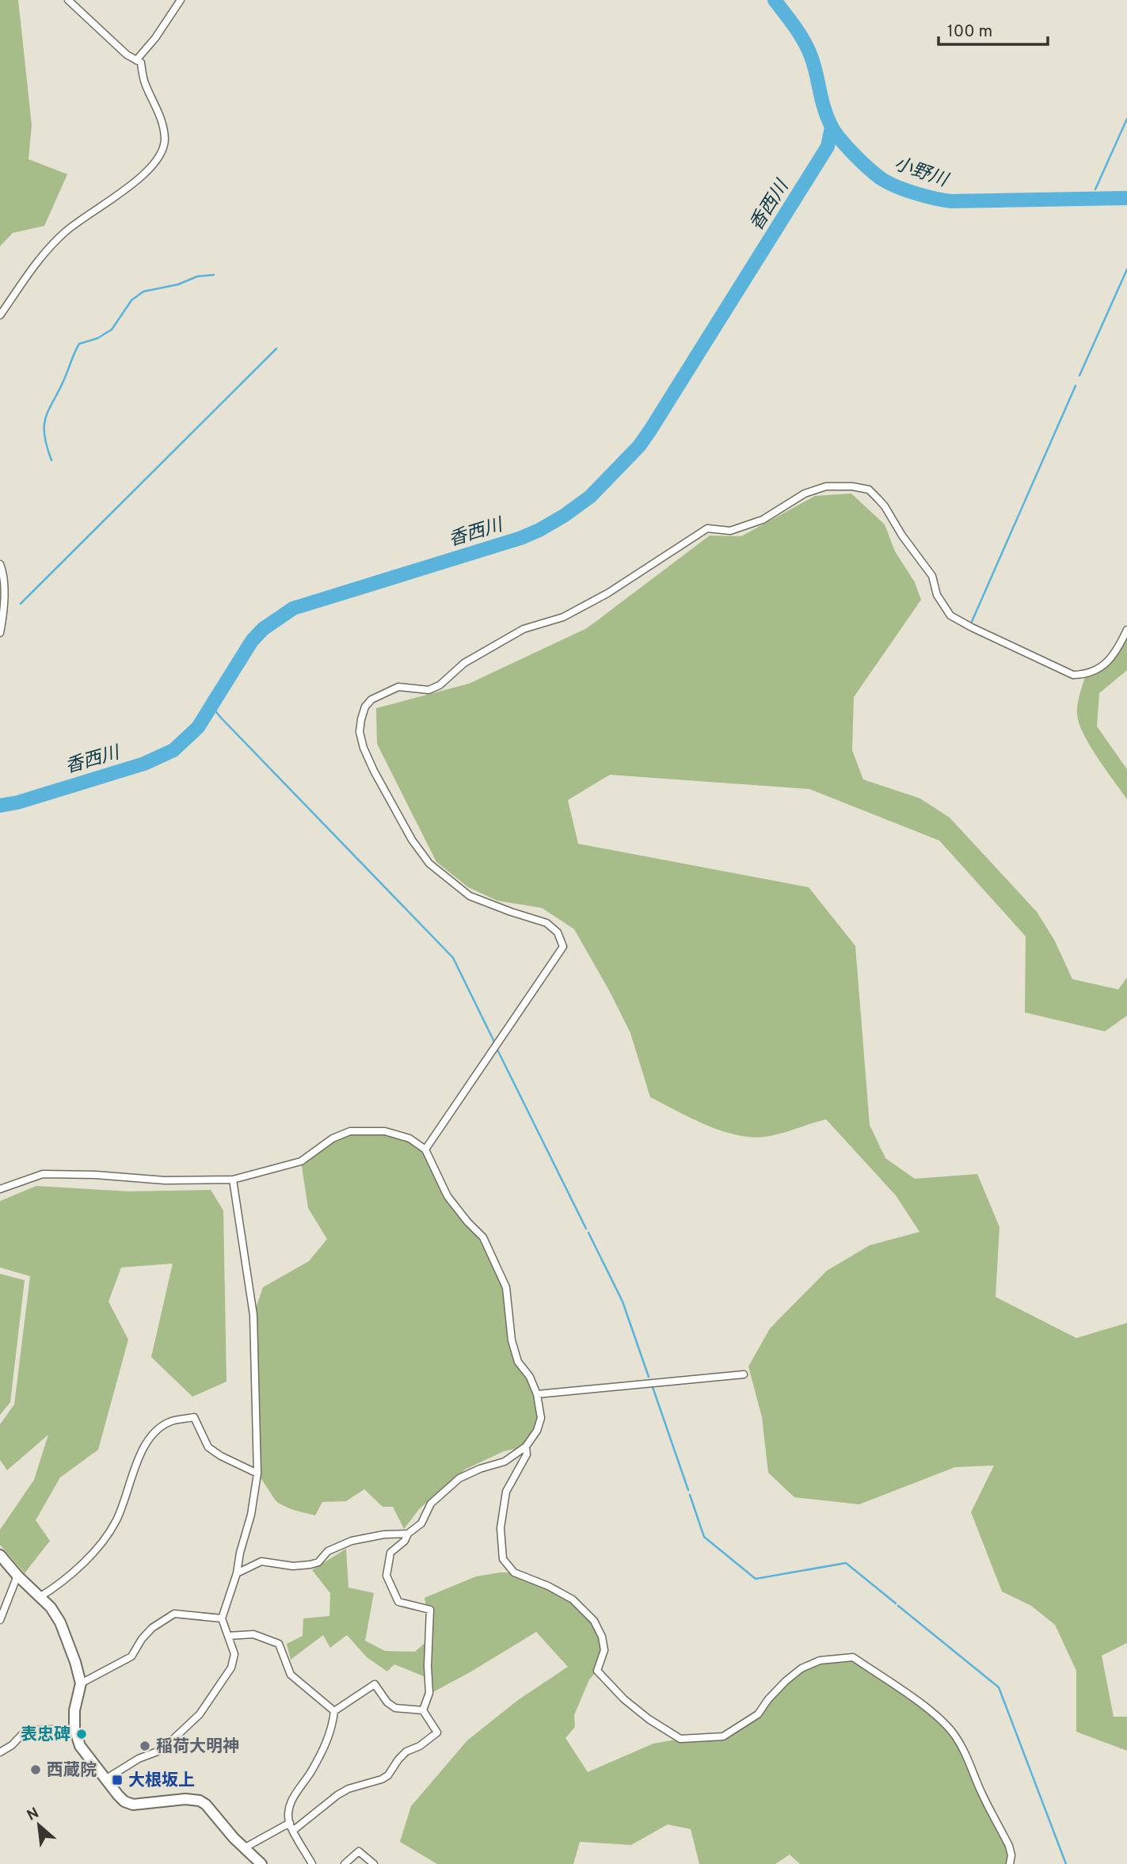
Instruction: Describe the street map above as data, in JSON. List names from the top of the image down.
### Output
{
  "water": ["小野川", "香西川"],
  "places": {
    "other": ["表忠碑", "稲荷大明神", "西蔵院"],
    "transit": ["大根坂上"]
  },
  "scale_bar": "100 m",
  "north": "top left"
}
